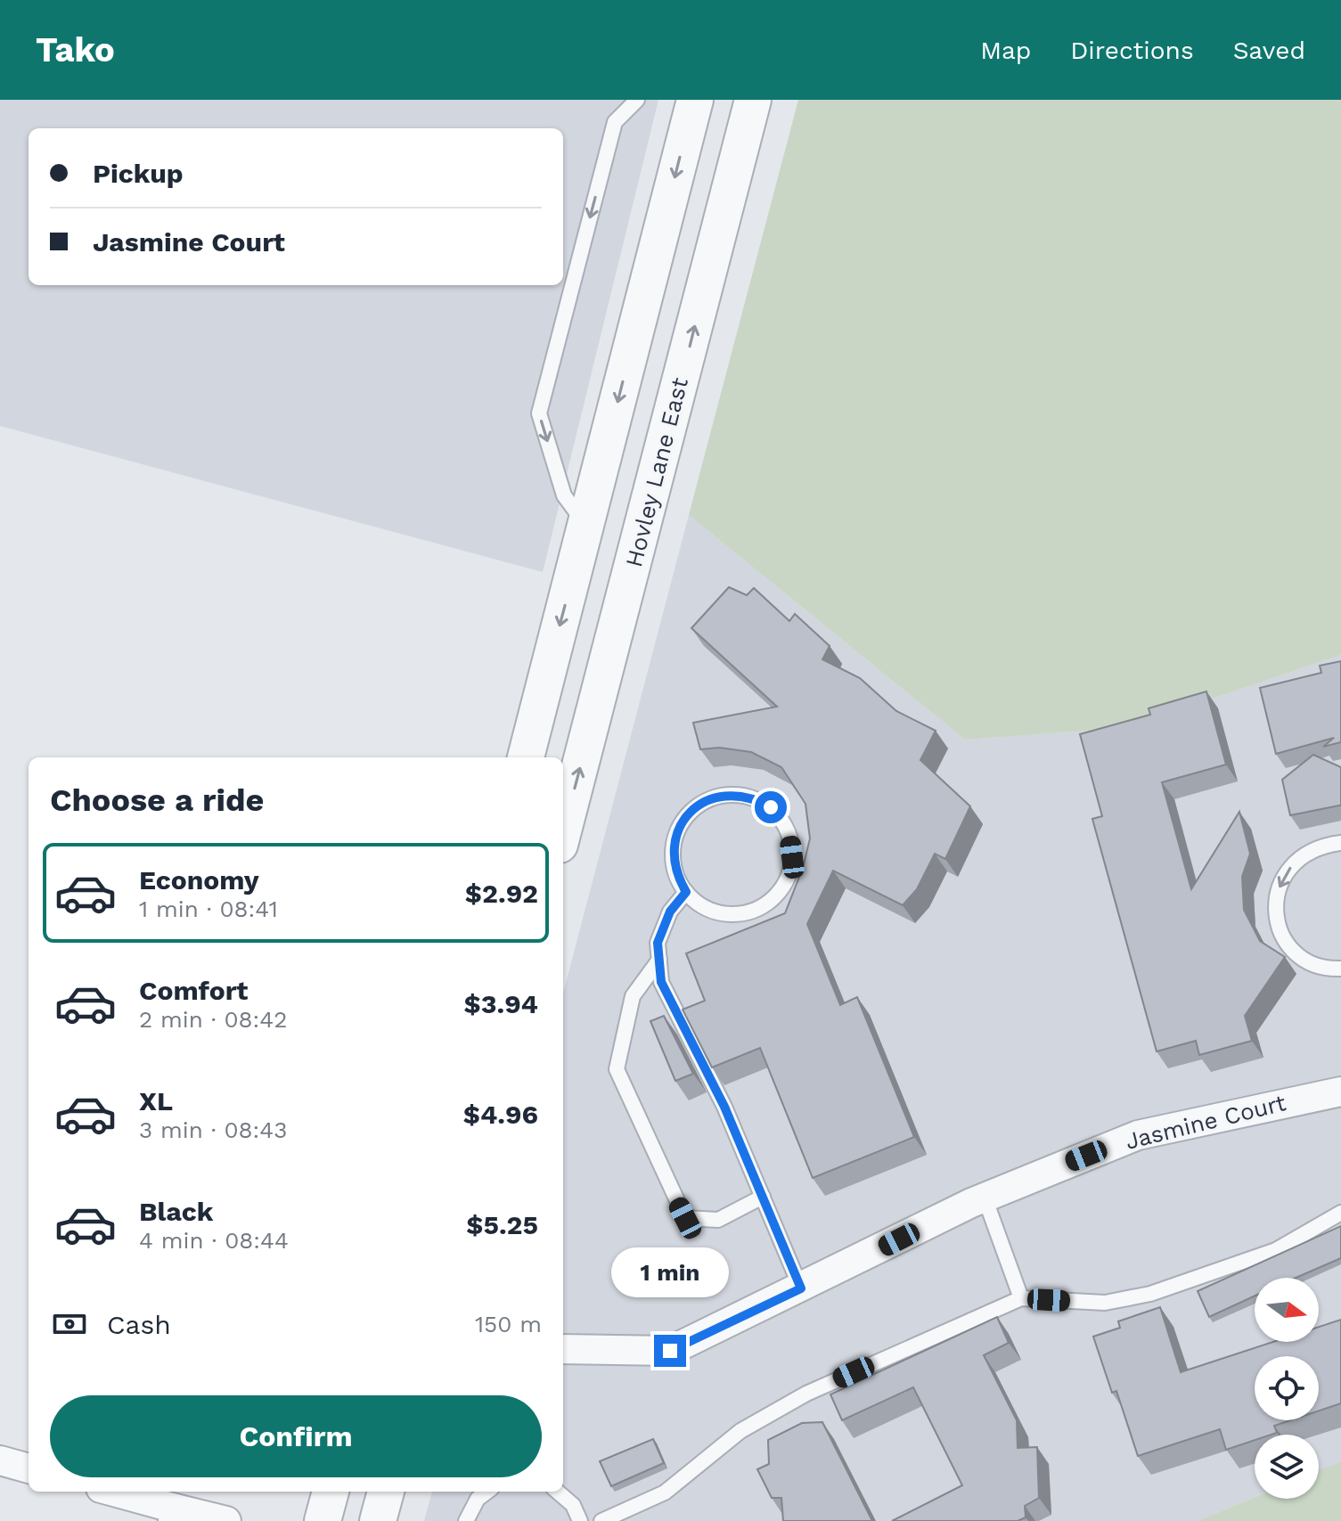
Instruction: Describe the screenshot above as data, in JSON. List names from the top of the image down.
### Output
{
  "streets": {
    "street": ["Hovley Lane East", "Jasmine Court"]
  },
  "north": "right",
  "page": {
    "header": "Tako",
    "nav": ["Map", "Directions", "Saved"],
    "banner": ["Pickup", "Jasmine Court"],
    "heading": "Choose a ride",
    "list": [
      {
        "name": "Economy",
        "note": "1 min · 08:41",
        "value": "$2.92"
      },
      {
        "name": "Comfort",
        "note": "2 min · 08:42",
        "value": "$3.94"
      },
      {
        "name": "XL",
        "note": "3 min · 08:43",
        "value": "$4.96"
      },
      {
        "name": "Black",
        "note": "4 min · 08:44",
        "value": "$5.25"
      }
    ],
    "bubble": "1 min",
    "pay": ["Cash", "150 m"],
    "buttons": "Confirm"
  }
}
